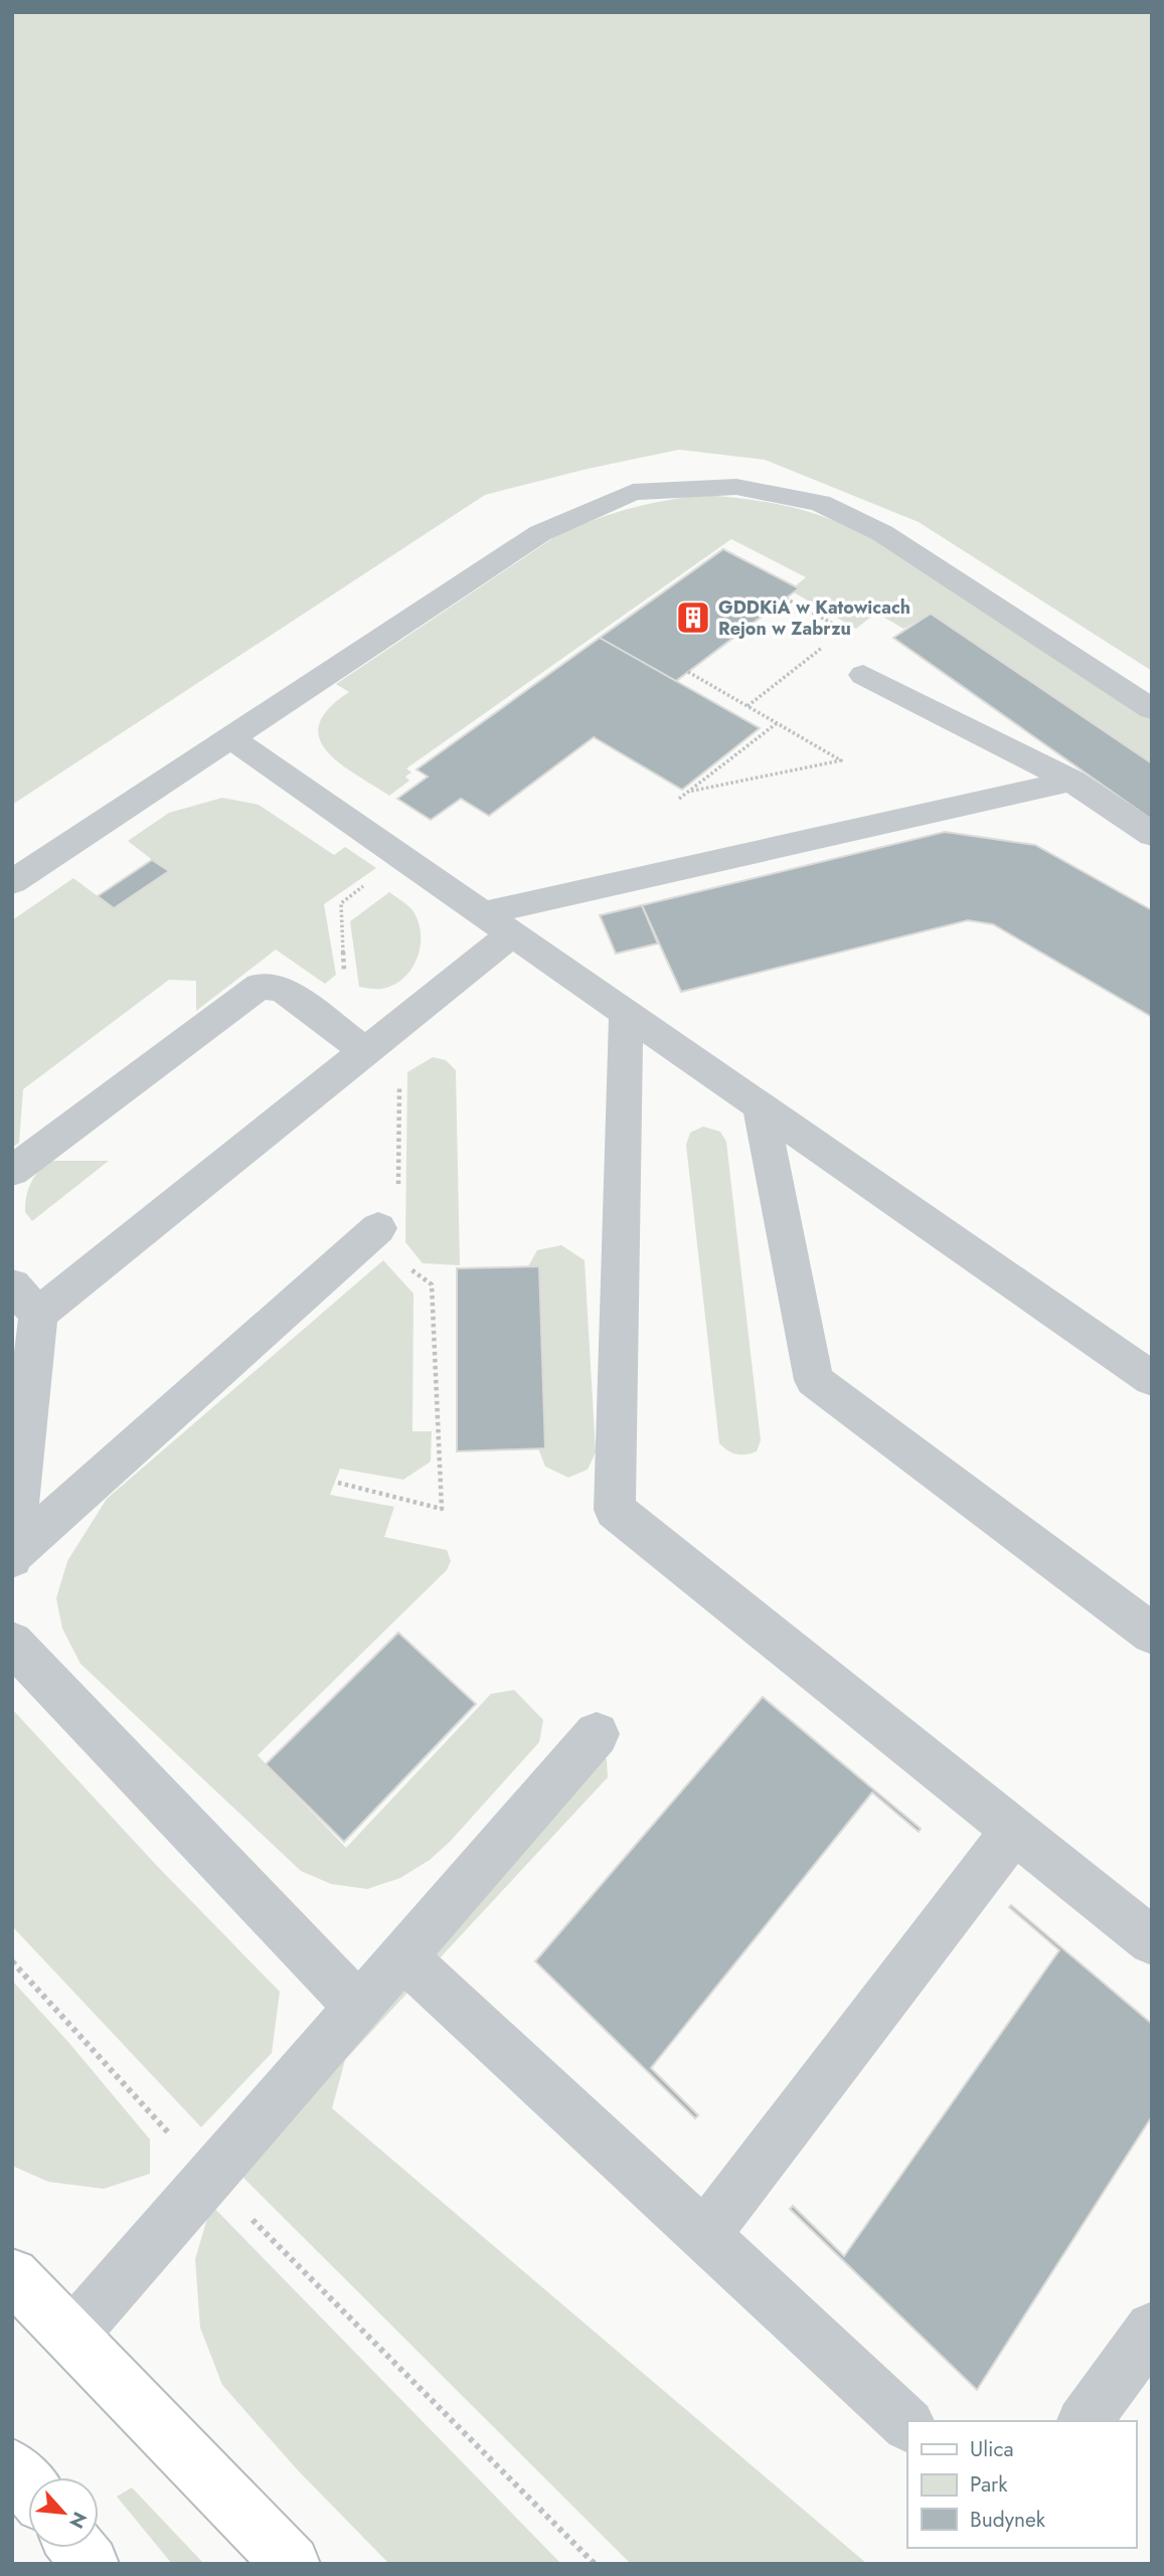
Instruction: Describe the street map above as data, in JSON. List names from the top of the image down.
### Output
{
  "places": {
    "building": ["GDDKiA w Katowicach Rejon w Zabrzu"]
  },
  "legend": ["Ulica", "Park", "Budynek"],
  "north": "bottom right"
}
